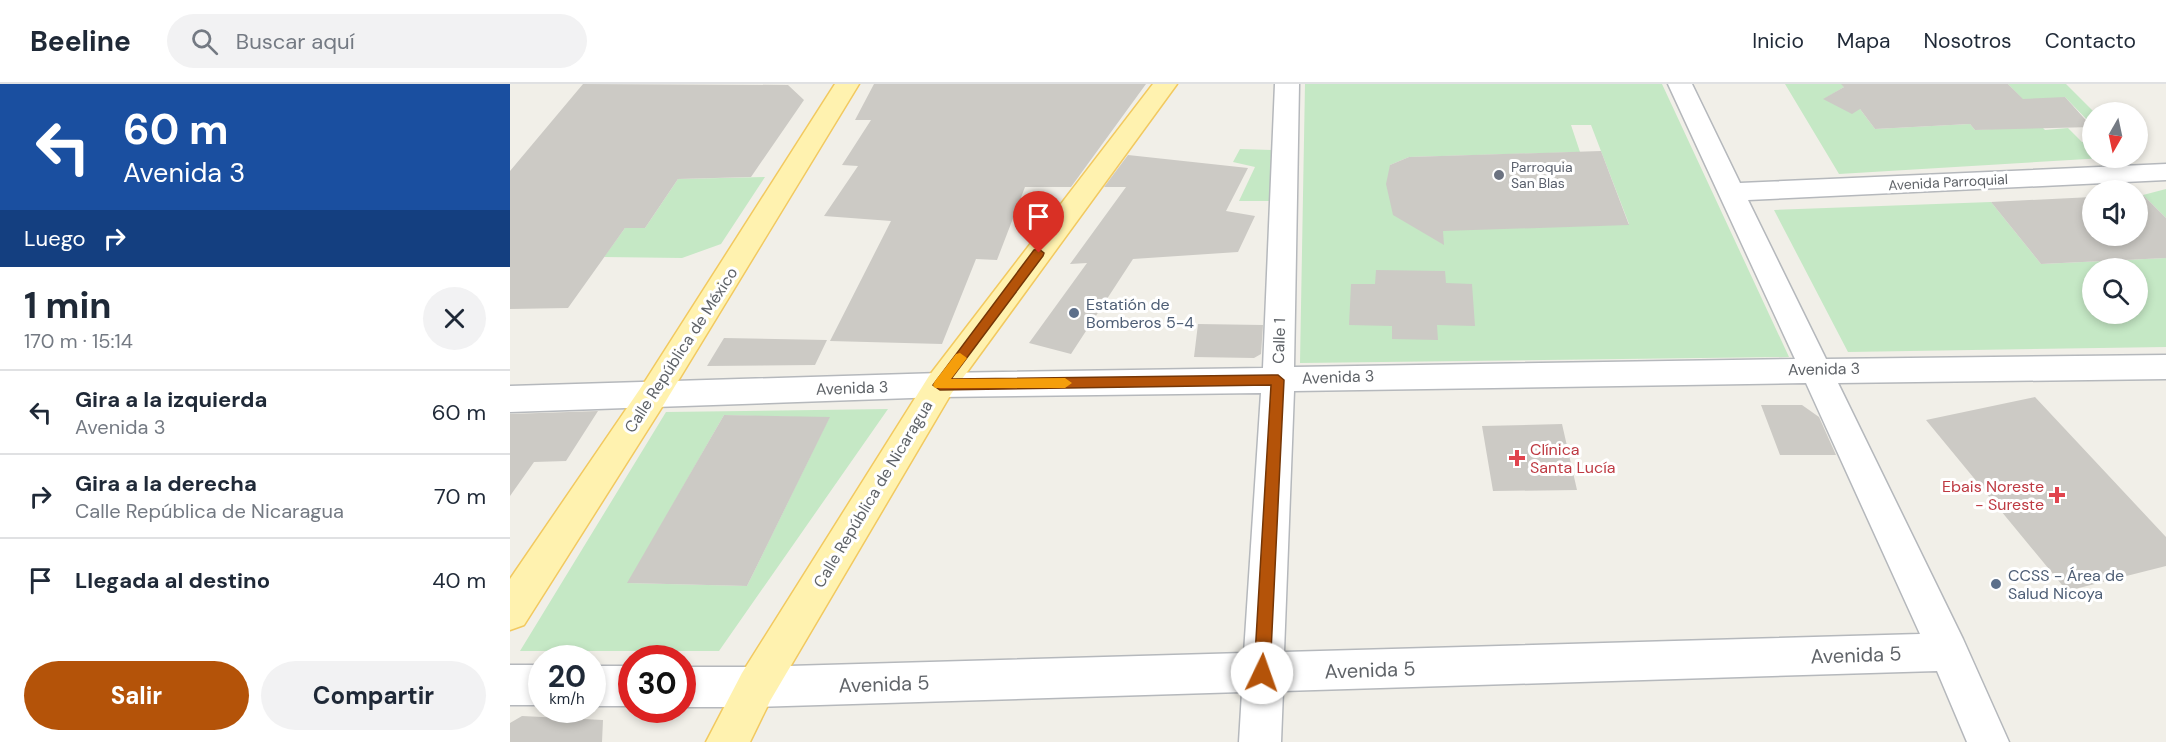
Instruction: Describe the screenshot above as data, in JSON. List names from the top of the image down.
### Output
{
  "streets": {
    "main road": ["Calle República de México", "Calle República de Nicaragua"],
    "street": [
      "Avenida Parroquial",
      "Calle 1",
      "Avenida 3",
      "Avenida 5"
    ]
  },
  "crossings": [
    ["Calle 1", "Avenida 3"],
    ["Calle 1", "Avenida 5"],
    ["Calle República de México", "Avenida 3"],
    ["Avenida 3", "Calle República de Nicaragua"],
    ["Calle República de Nicaragua", "Avenida 5"]
  ],
  "places": {
    "other": ["Parroquia San Blas", "Estatión de Bomberos 5-4", "CCSS - Área de Salud Nicoya"],
    "health": ["Clínica Santa Lucía", "Ebais Noreste - Sureste"]
  },
  "north": "bottom",
  "page": {
    "header": "Beeline",
    "search": "Buscar aquí",
    "nav": [
      "Inicio",
      "Mapa",
      "Nosotros",
      "Contacto"
    ],
    "turn": ["60 m", "Avenida 3"],
    "then": "Luego",
    "heading": ["1 min", "170 m · 15:14"],
    "list": [
      {
        "name": "Gira a la izquierda",
        "note": "Avenida 3",
        "value": "60 m"
      },
      {
        "name": "Gira a la derecha",
        "note": "Calle República de Nicaragua",
        "value": "70 m"
      },
      {
        "name": "Llegada al destino",
        "value": "40 m"
      }
    ],
    "speed": "20 km/h",
    "limit": "30",
    "buttons": ["Salir", "Compartir"]
  }
}
